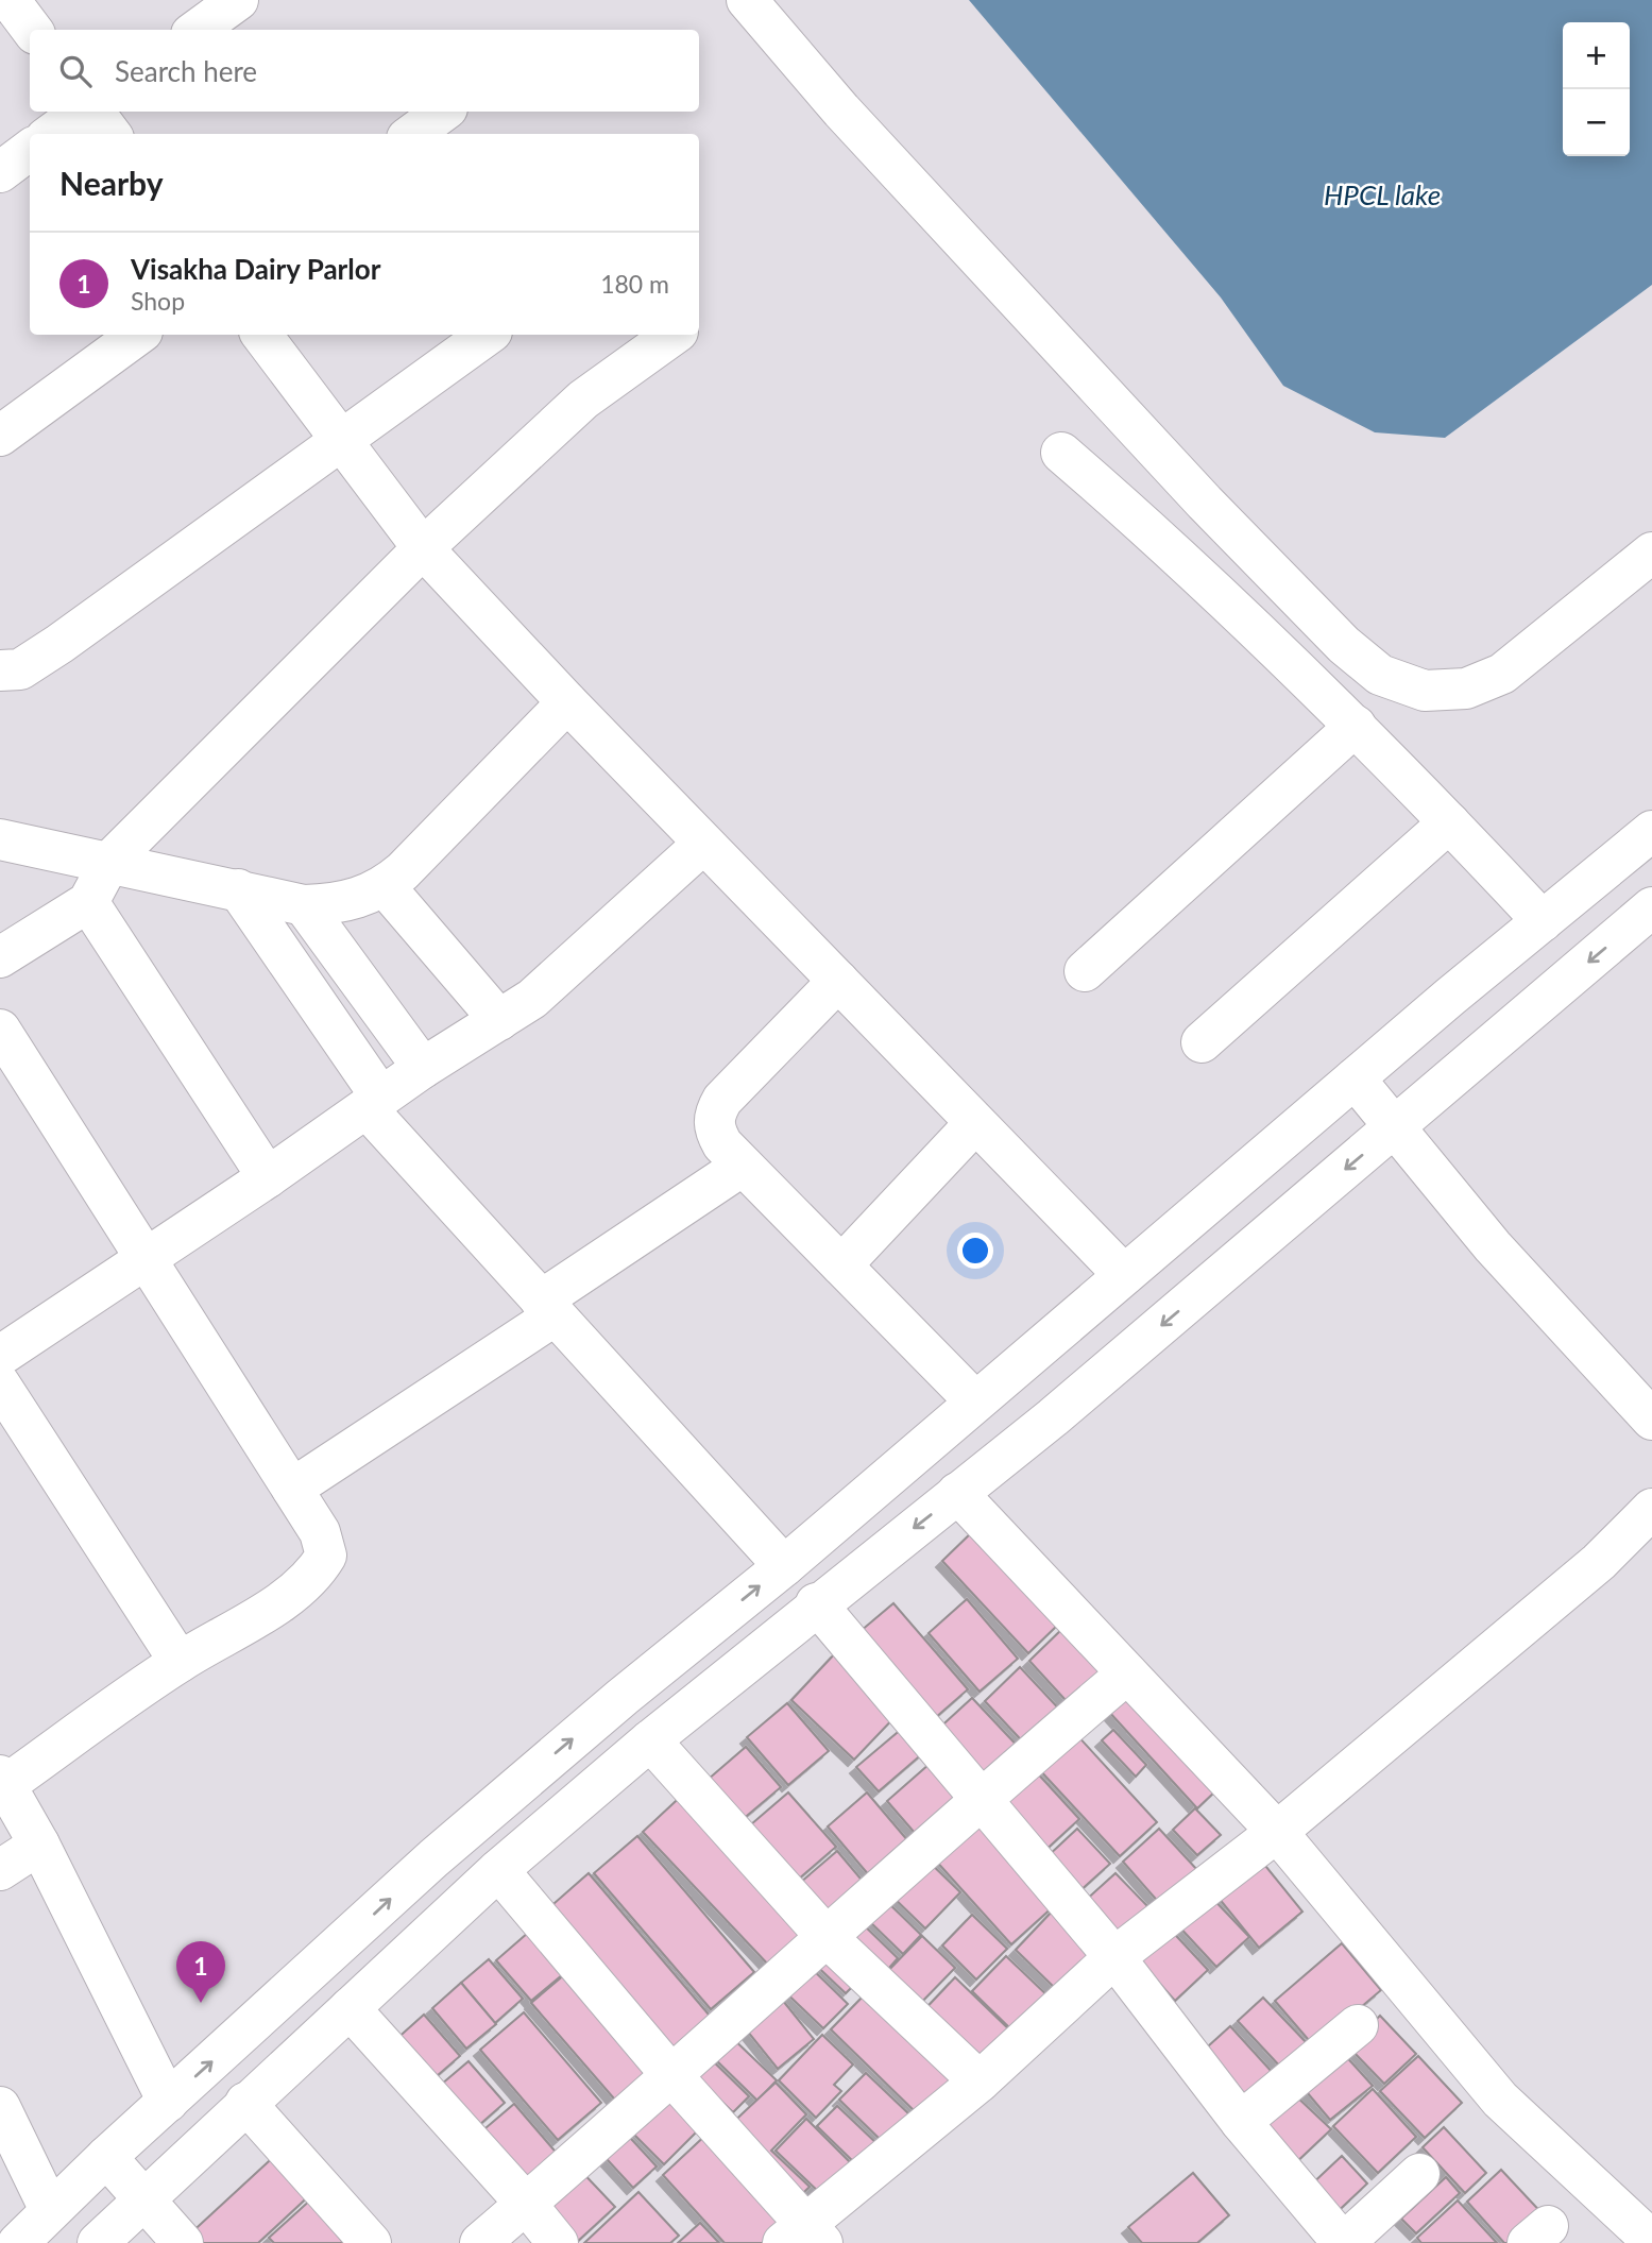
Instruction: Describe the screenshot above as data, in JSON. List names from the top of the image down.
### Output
{
  "water": ["HPCL lake"],
  "page": {
    "map_buttons": ["+", "−"],
    "search": "Search here",
    "heading": "Nearby",
    "list": [
      {
        "mark": "1",
        "name": "Visakha Dairy Parlor",
        "note": "Shop",
        "value": "180 m"
      }
    ],
    "pins": "1"
  }
}
